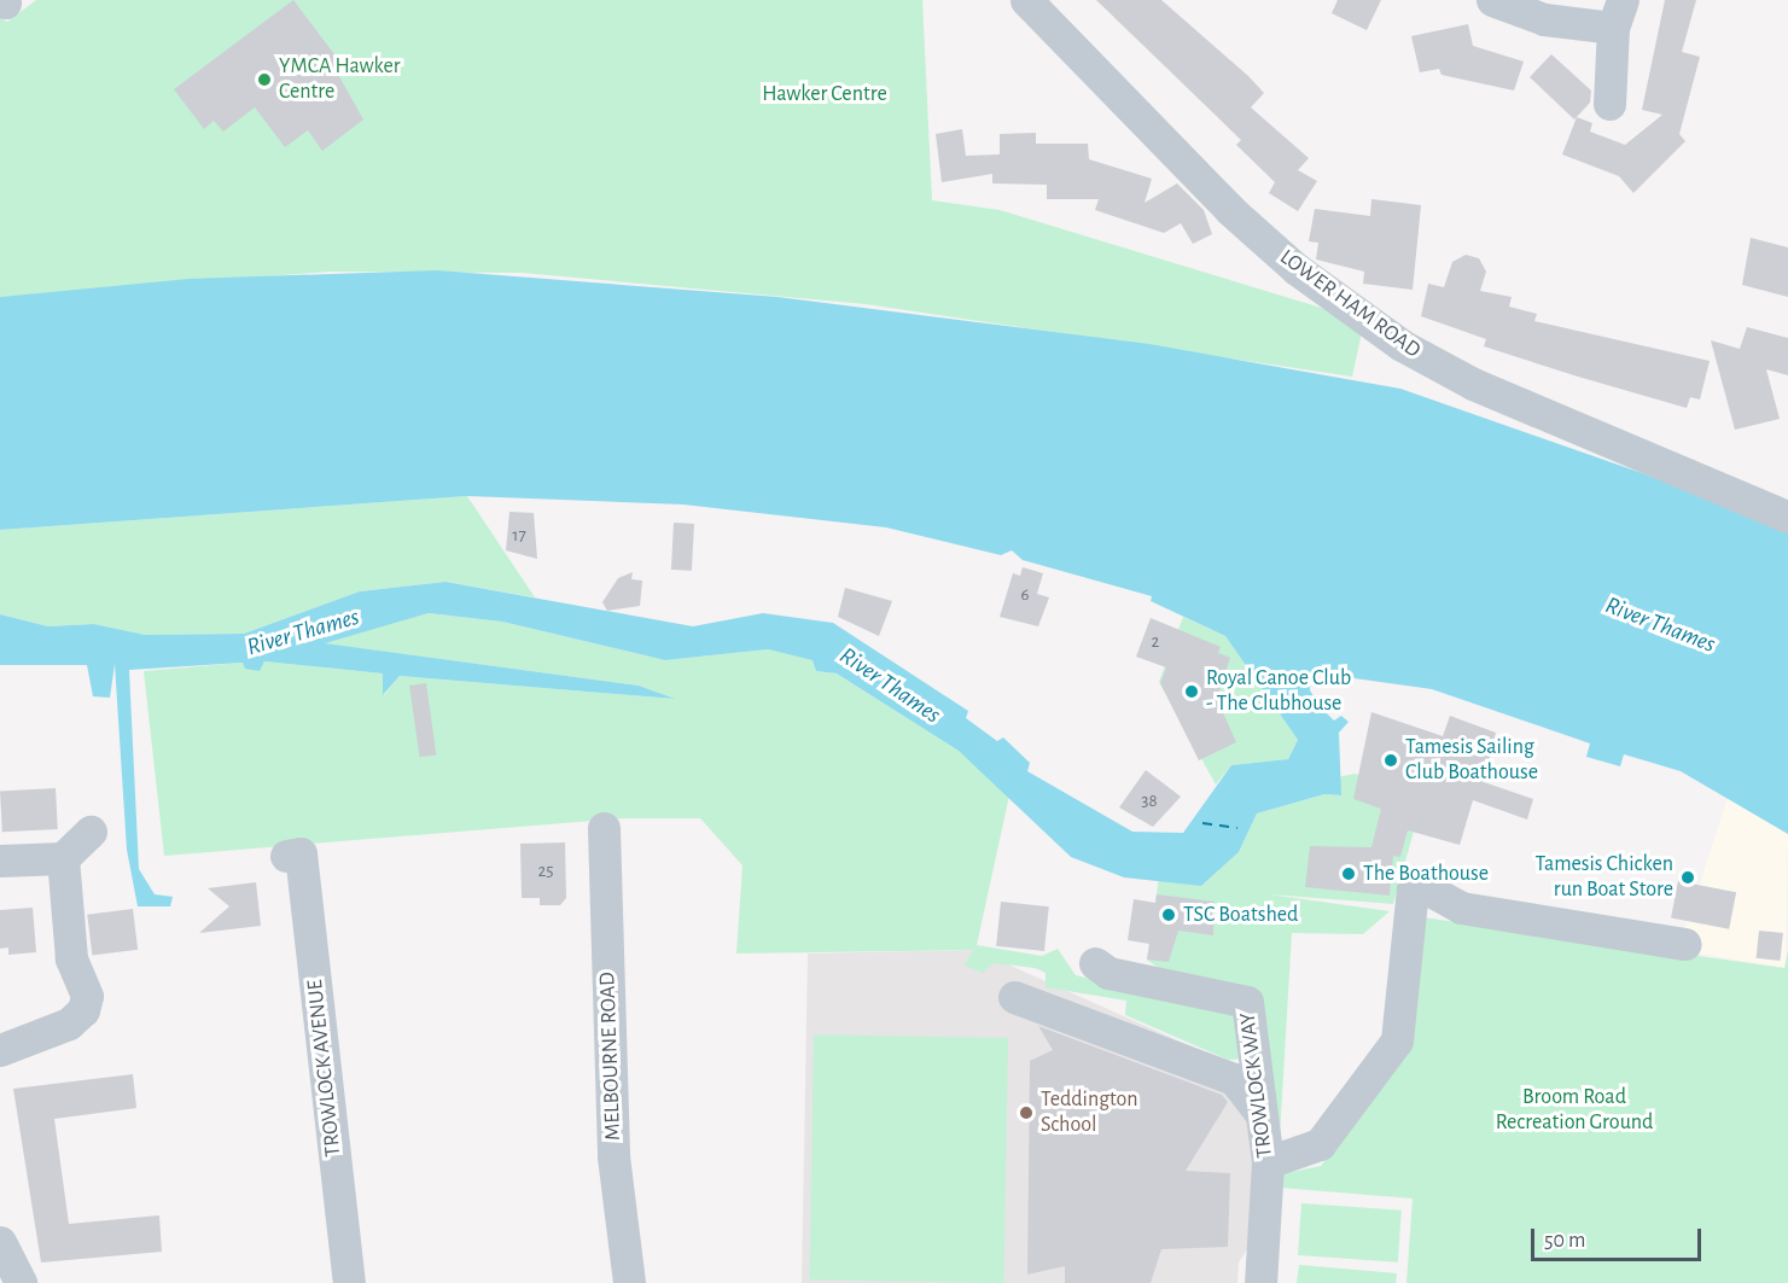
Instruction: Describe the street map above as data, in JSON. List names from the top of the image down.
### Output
{
  "streets": {
    "street": [
      "LOWER HAM ROAD",
      "MELBOURNE ROAD",
      "TROWLOCK AVENUE",
      "TROWLOCK WAY"
    ]
  },
  "water": ["River Thames"],
  "parks": ["Hawker Centre", "Broom Road Recreation Ground"],
  "places": [
    "YMCA Hawker Centre",
    "Royal Canoe Club - The Clubhouse",
    "Tamesis Sailing Club Boathouse",
    "The Boathouse",
    "Tamesis Chicken run Boat Store",
    "TSC Boatshed",
    "Teddington School"
  ],
  "house_numbers": [
    "17",
    "6",
    "2",
    "38",
    "25"
  ],
  "scale_bar": "50 m"
}
